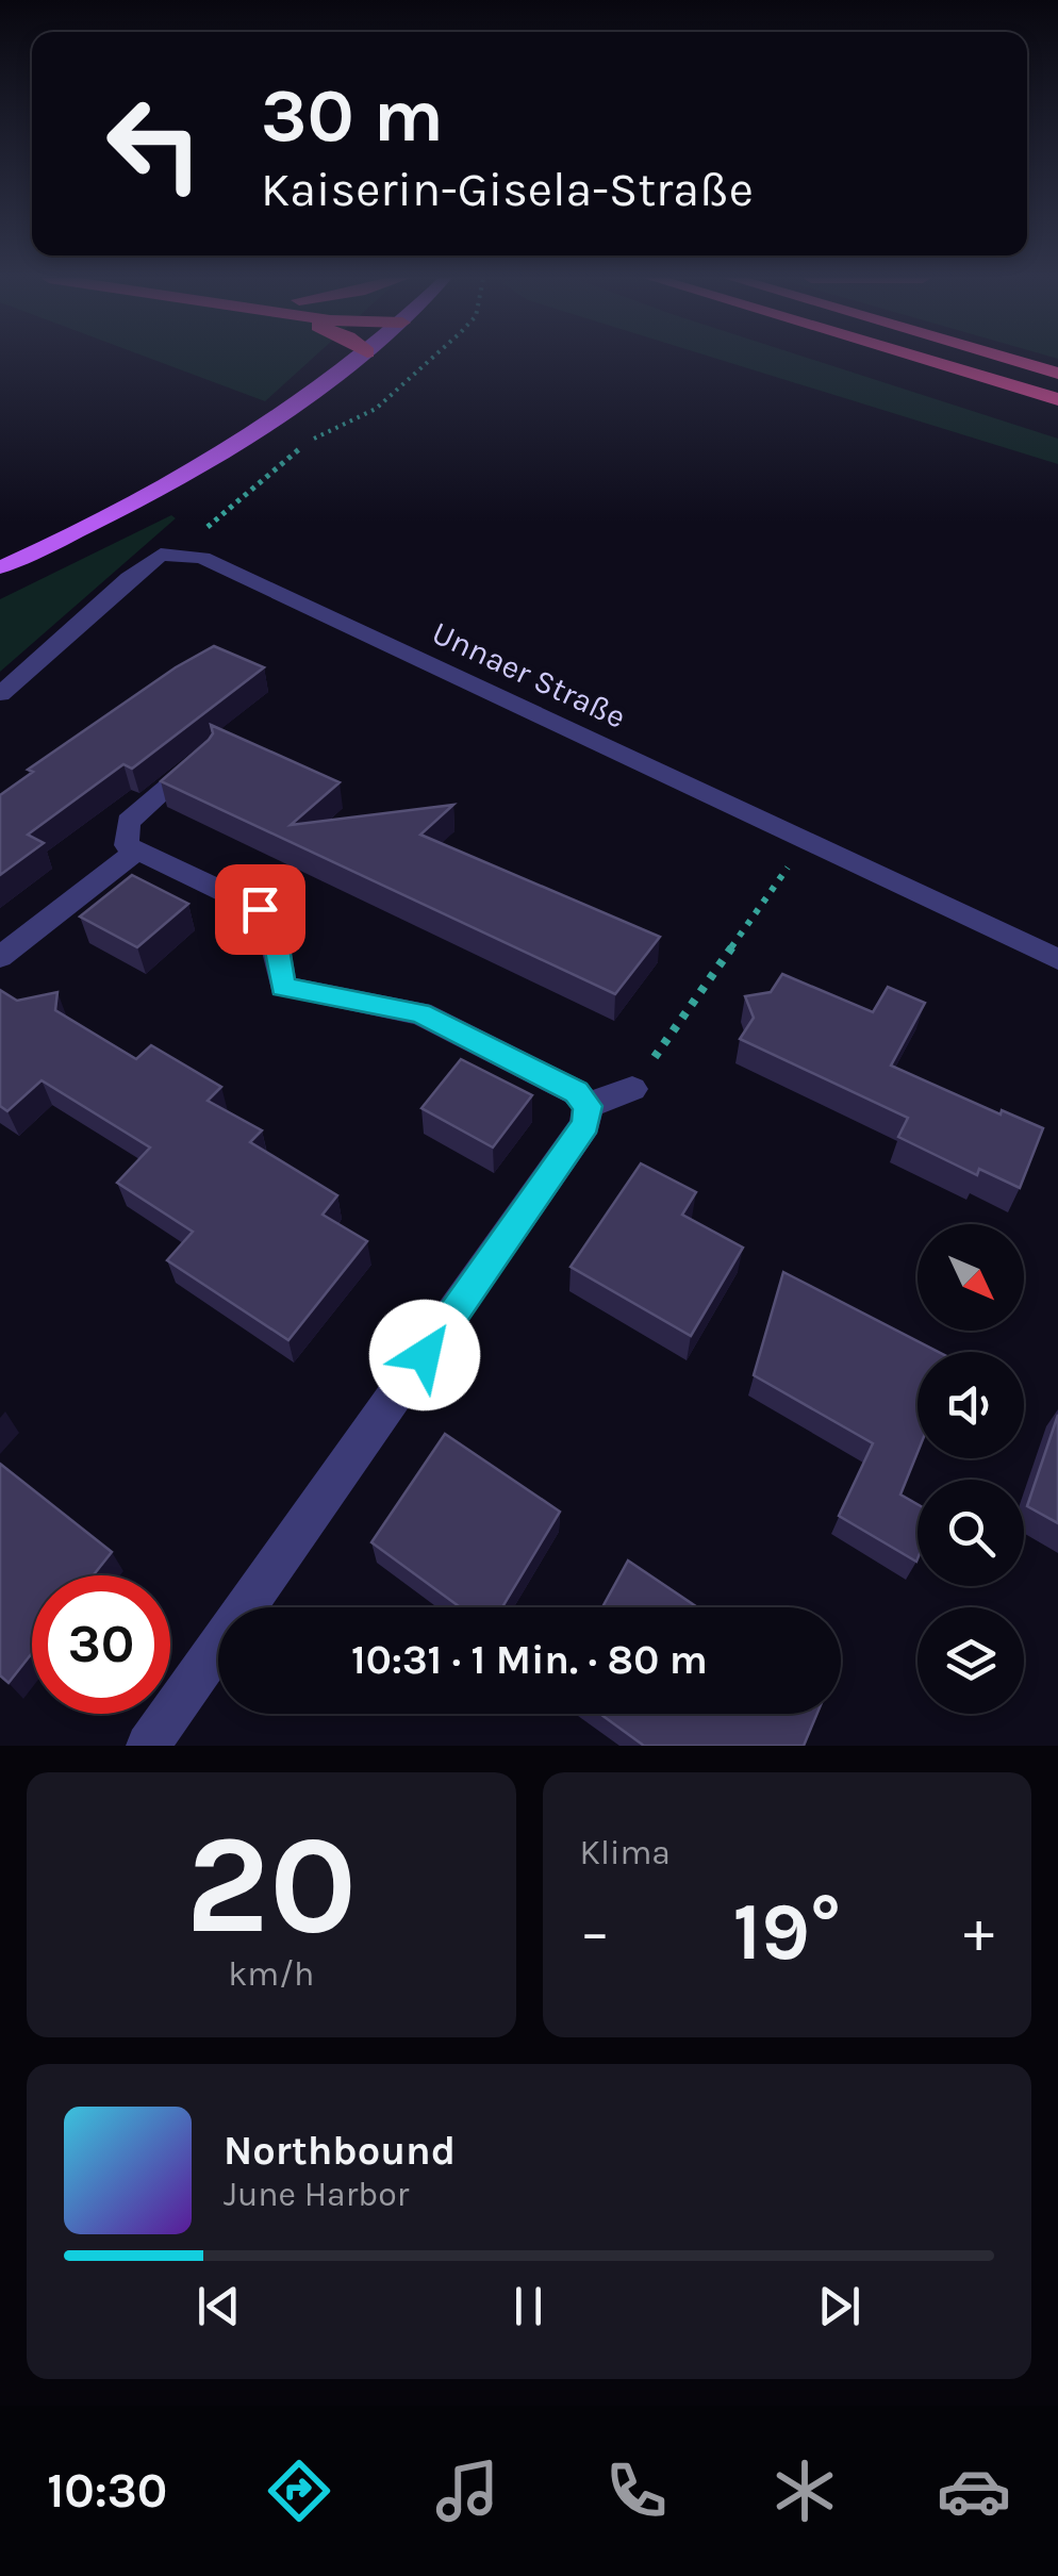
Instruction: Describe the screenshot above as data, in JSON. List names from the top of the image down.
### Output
{
  "streets": {
    "street": ["Unnaer Straße"]
  },
  "north": "bottom right",
  "page": {
    "turn": ["30 m", "Kaiserin-Gisela-Straße"],
    "limit": "30",
    "trip": "10:31 · 1 Min. · 80 m",
    "tile": [
      ["20", "km/h"],
      "Klima"
    ],
    "heat": ["−", "19°", "+"],
    "song": ["Northbound", "June Harbor"],
    "tabs": "10:30"
  }
}
